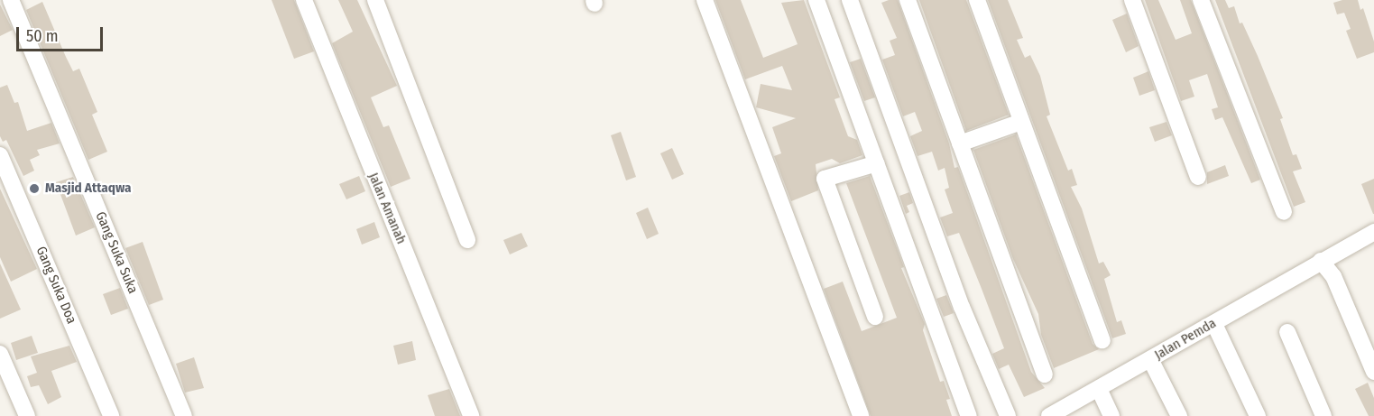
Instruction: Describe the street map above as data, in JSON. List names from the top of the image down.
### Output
{
  "streets": {
    "street": [
      "Jalan Amanah",
      "Gang Suka Suka",
      "Gang Suka Doa",
      "Jalan Pemda"
    ]
  },
  "places": ["Masjid Attaqwa"],
  "scale_bar": "50 m"
}
